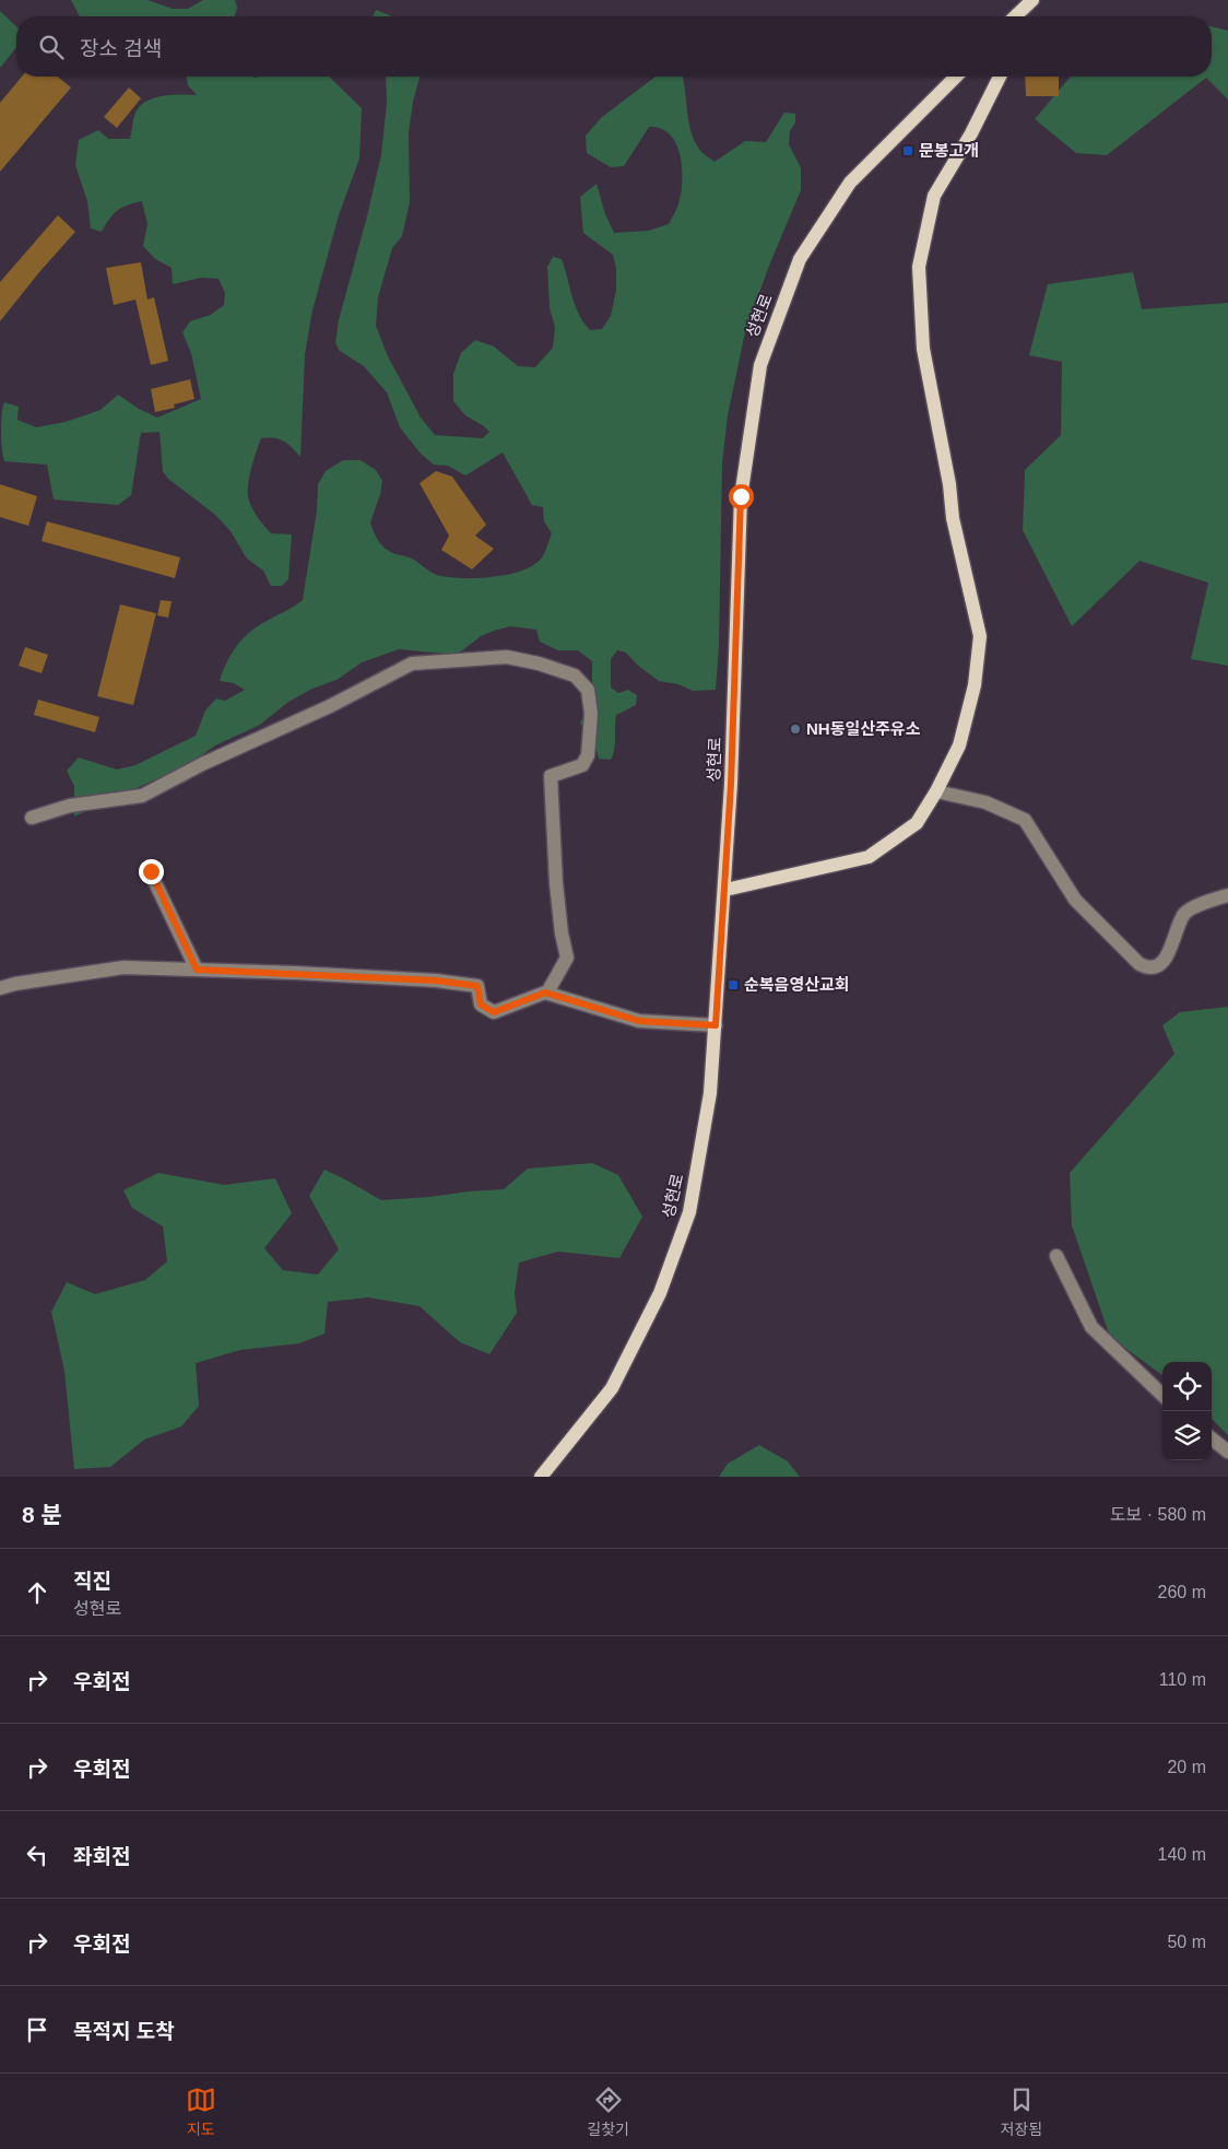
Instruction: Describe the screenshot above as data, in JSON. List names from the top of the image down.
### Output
{
  "streets": {
    "main road": ["성현로"]
  },
  "places": {
    "transit": ["문봉고개", "순복음영산교회"],
    "other": ["NH동일산주유소"]
  },
  "page": {
    "search": "장소 검색",
    "heading": ["8 분", "도보 · 580 m"],
    "list": [
      ["직진", "성현로", "260 m"],
      ["우회전", "110 m"],
      ["우회전", "20 m"],
      ["좌회전", "140 m"],
      ["우회전", "50 m"],
      "목적지 도착"
    ],
    "nav": ["지도", "길찾기", "저장됨"]
  }
}
